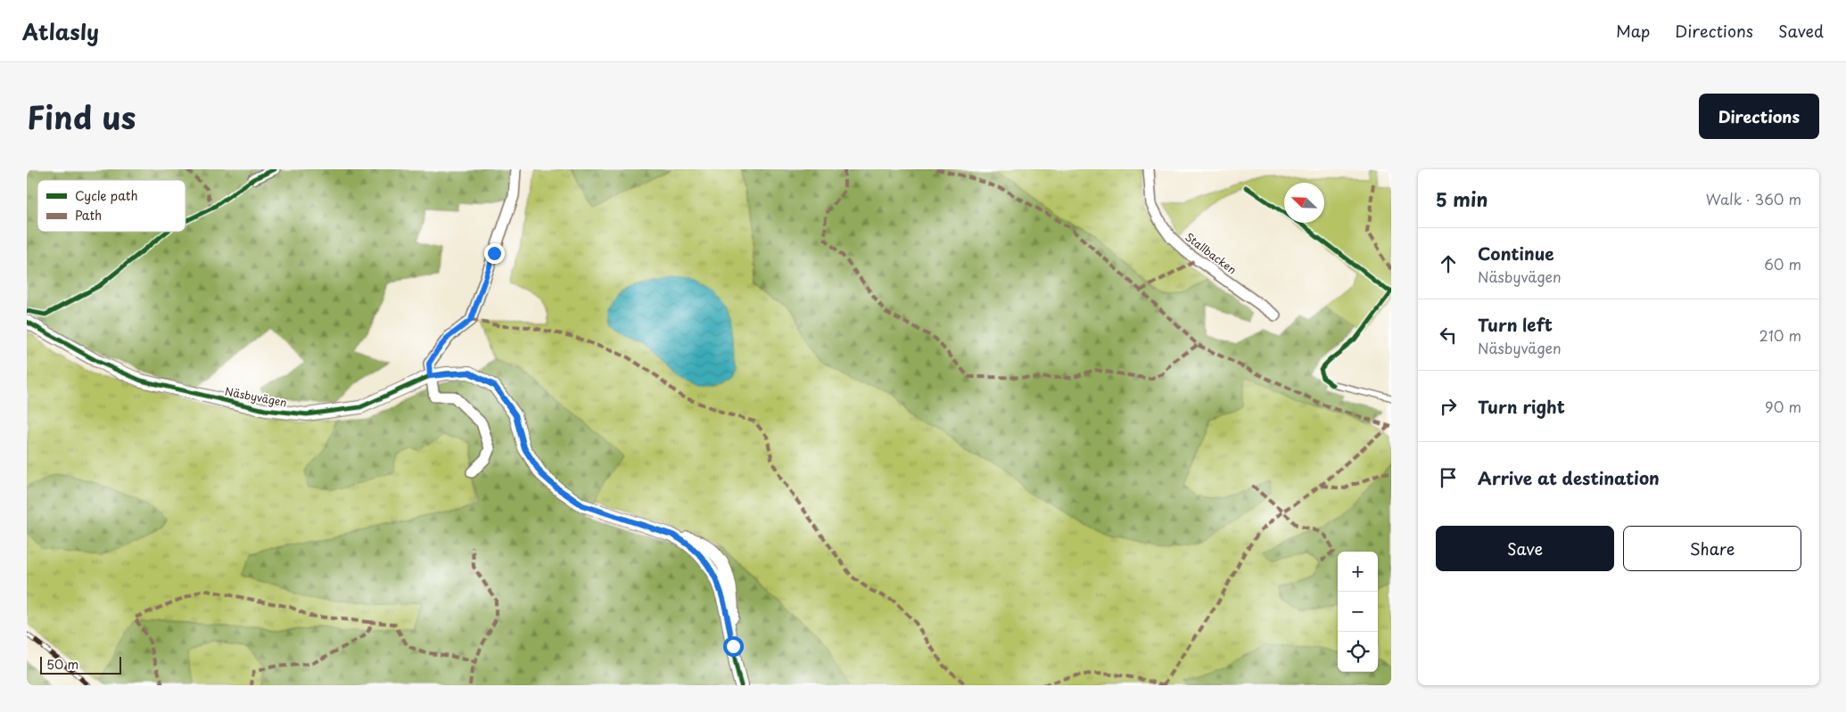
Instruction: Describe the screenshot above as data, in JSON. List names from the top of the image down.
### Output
{
  "streets": {
    "street": ["Stallbacken", "Näsbyvägen"]
  },
  "legend": ["Cycle path", "Path"],
  "scale_bar": "50 m",
  "north": "top left",
  "page": {
    "header": "Atlasly",
    "nav": ["Map", "Directions", "Saved"],
    "title": "Find us",
    "buttons": [
      "Directions",
      ["Save", "Share"]
    ],
    "heading": ["5 min", "Walk · 360 m"],
    "list": [
      ["Continue", "Näsbyvägen", "60 m"],
      ["Turn left", "Näsbyvägen", "210 m"],
      ["Turn right", "90 m"],
      "Arrive at destination"
    ],
    "map_buttons": ["+", "−"],
    "scale": "50 m"
  }
}
